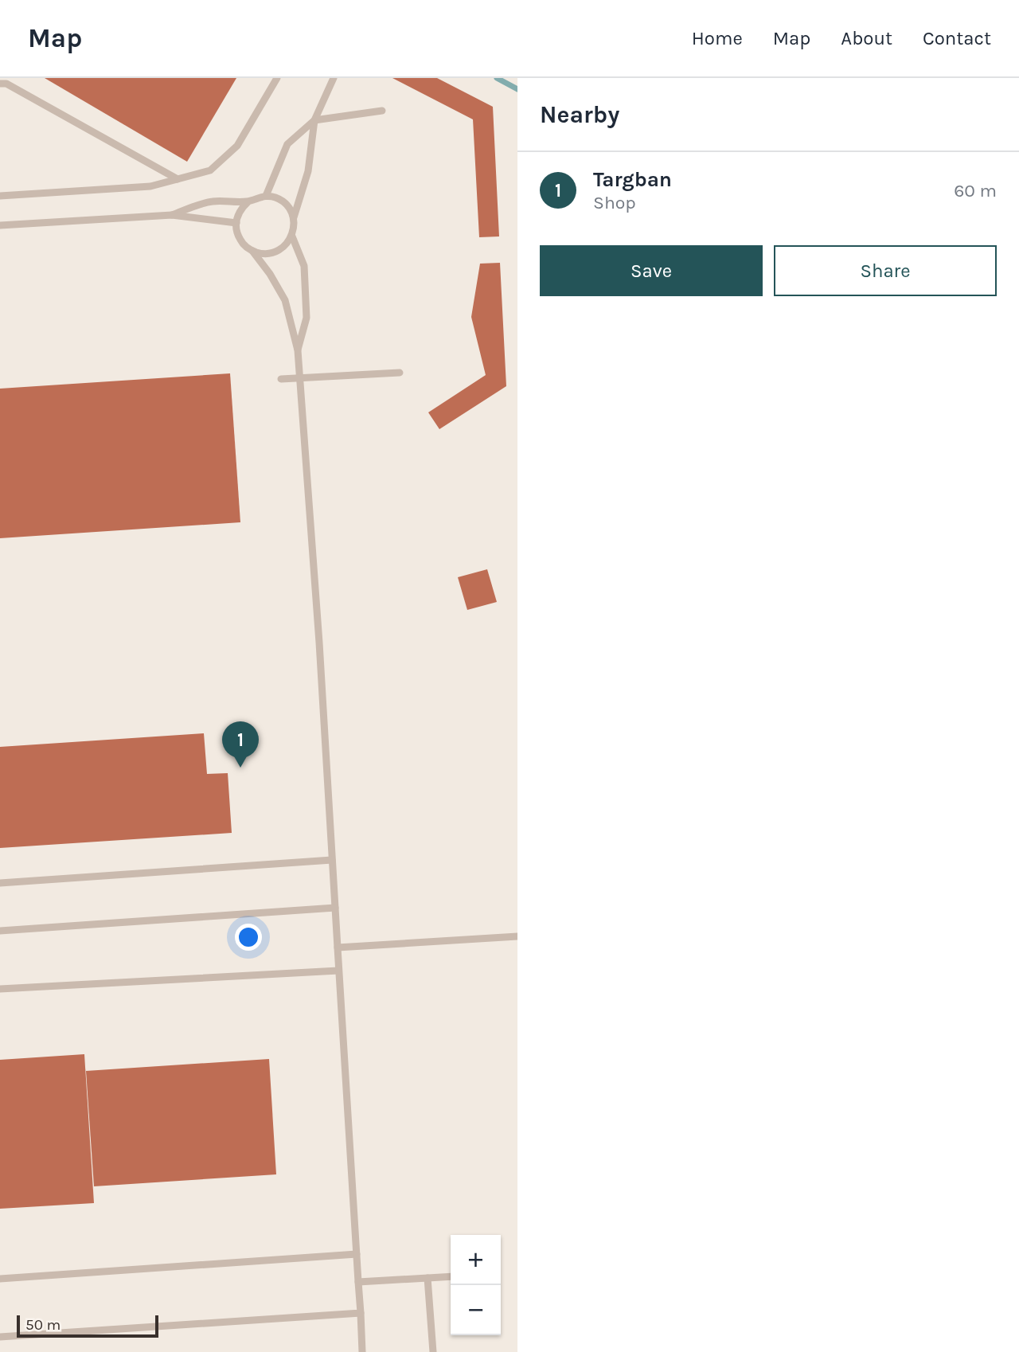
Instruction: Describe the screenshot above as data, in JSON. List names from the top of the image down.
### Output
{
  "scale_bar": "50 m",
  "page": {
    "header": "Map",
    "nav": [
      "Home",
      "Map",
      "About",
      "Contact"
    ],
    "heading": "Nearby",
    "list": [
      {
        "mark": "1",
        "name": "Targban",
        "note": "Shop",
        "value": "60 m"
      }
    ],
    "buttons": ["Save", "Share"],
    "pins": "1",
    "map_buttons": ["+", "−"],
    "scale": "50 m"
  }
}
